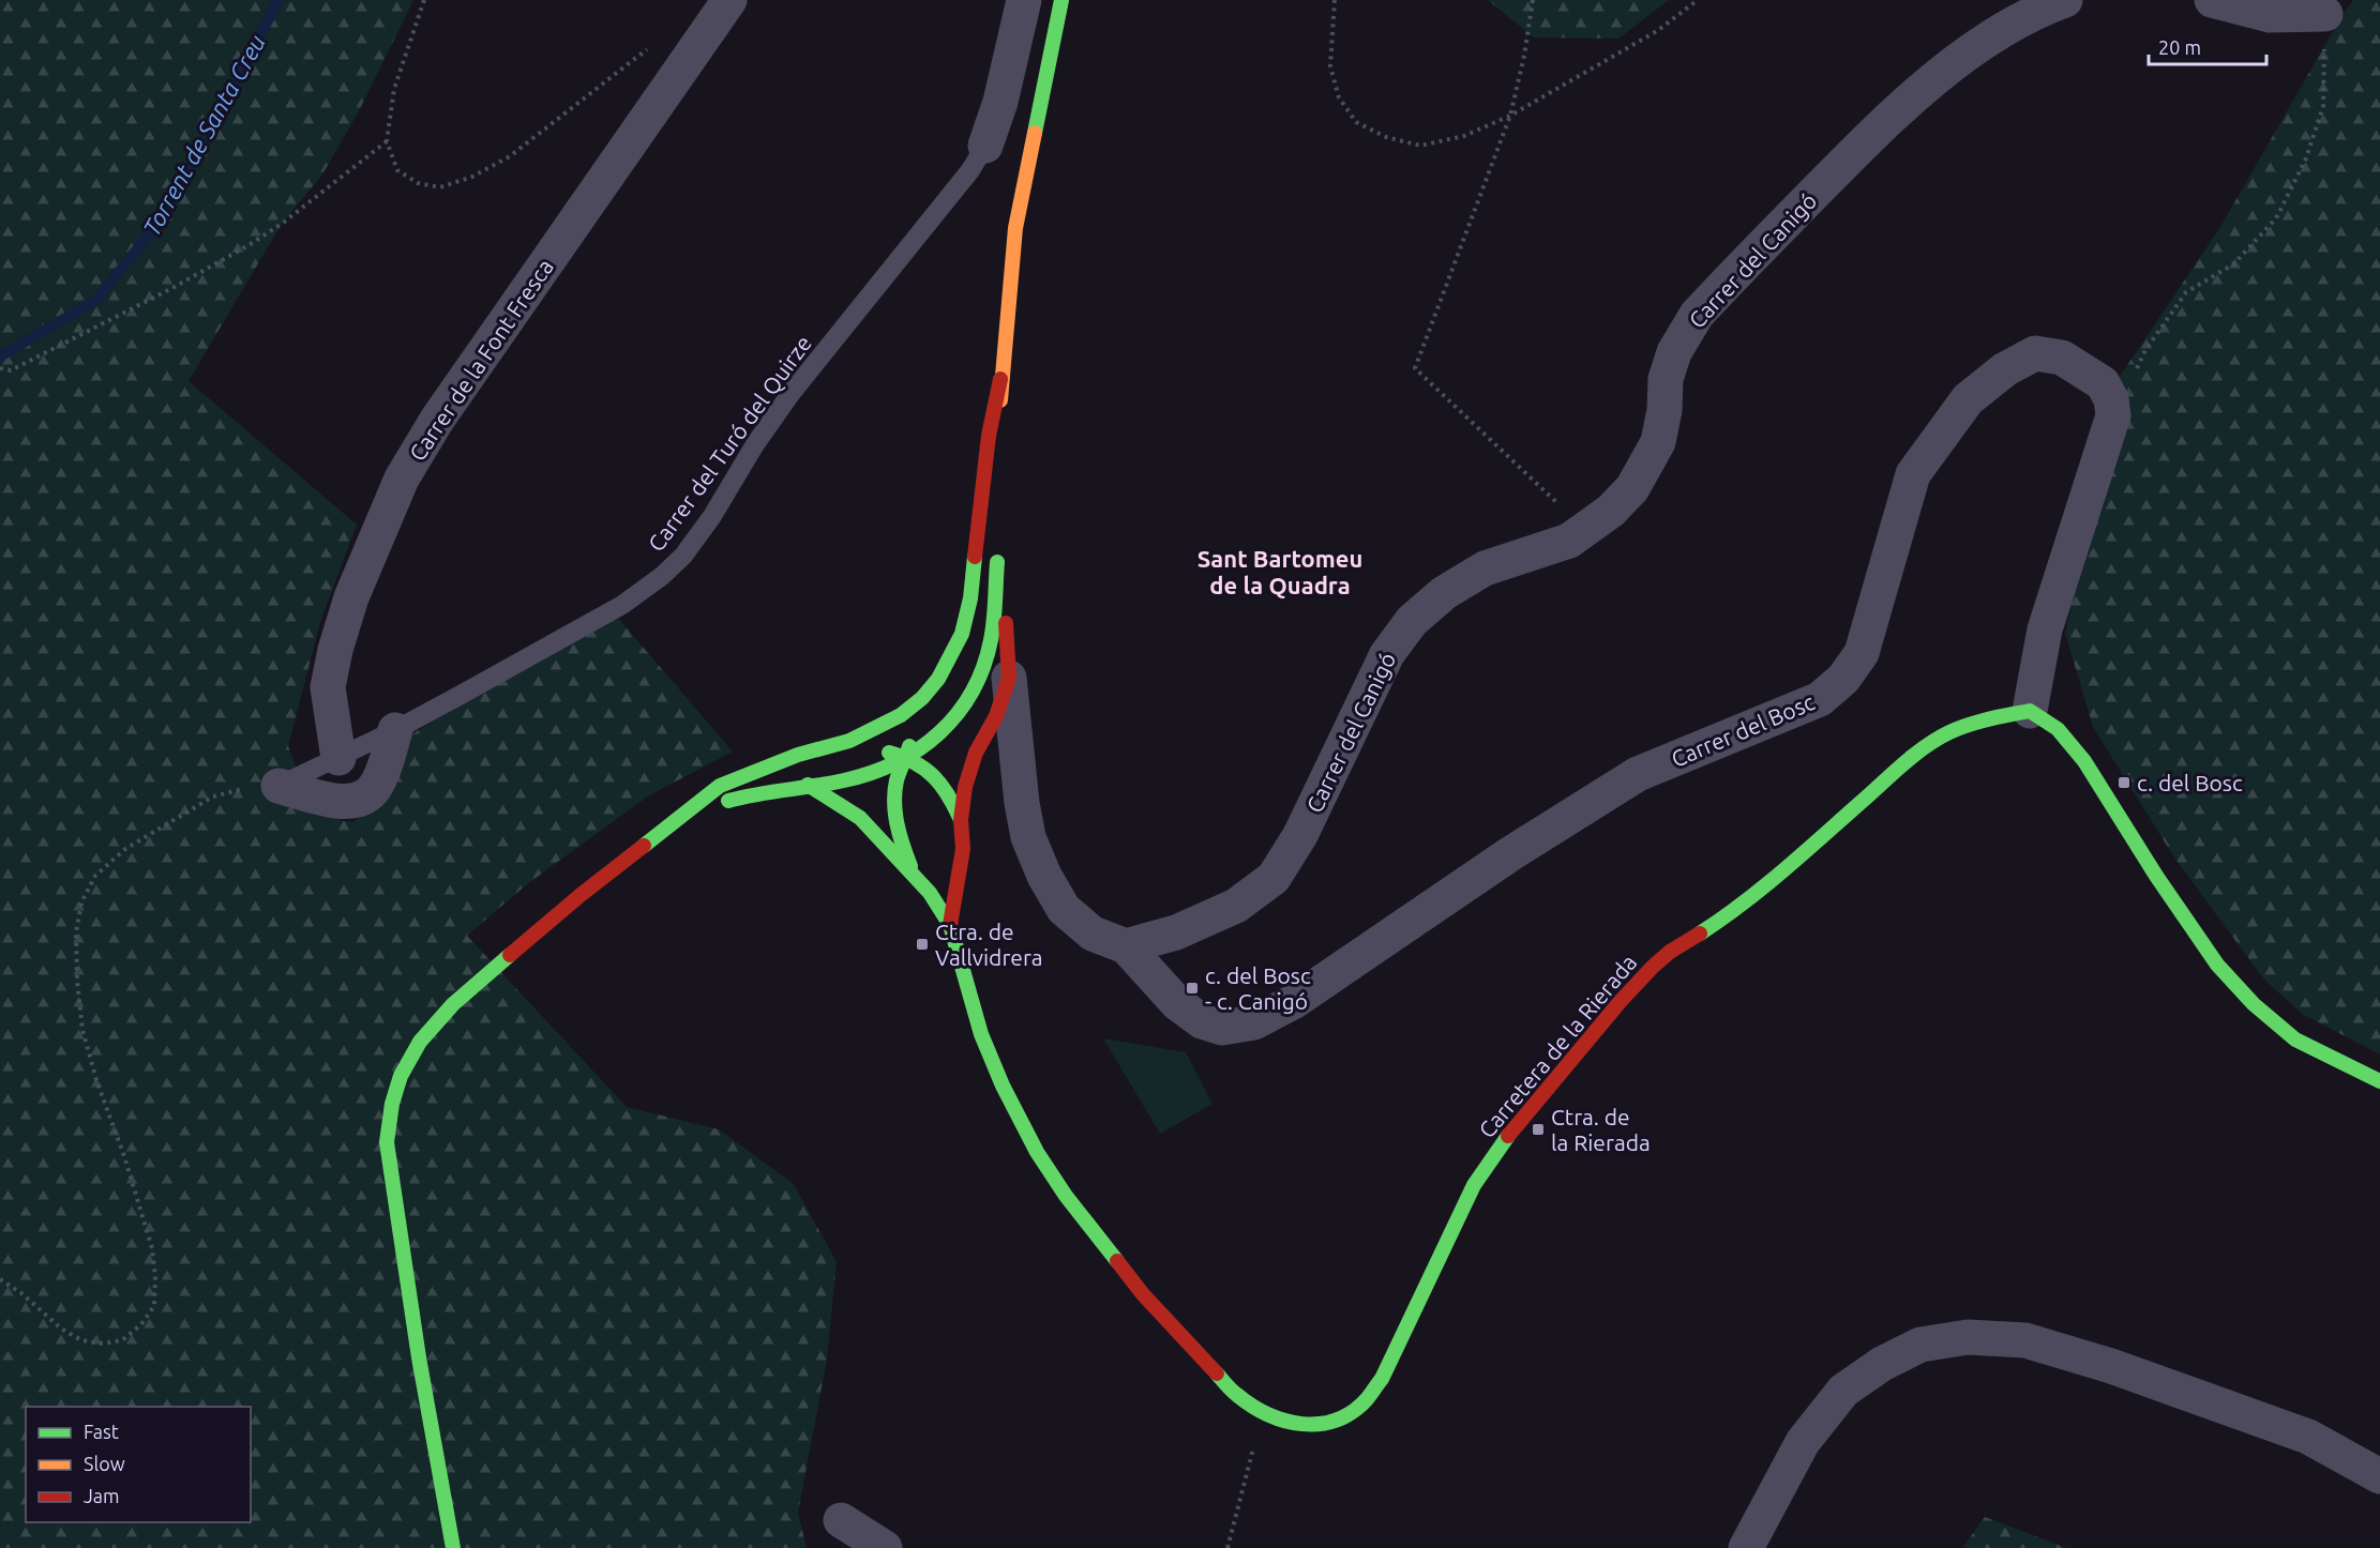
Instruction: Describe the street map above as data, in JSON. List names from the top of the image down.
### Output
{
  "streets": {
    "street": [
      "Carrer del Canigó",
      "Carrer de la Font Fresca",
      "Carrer del Bosc",
      "Carretera de la Rierada"
    ],
    "lane": ["Carrer del Turó del Quirze"]
  },
  "crossings": [
    ["Carrer del Canigó", "Carrer del Bosc"],
    ["Carrer de la Font Fresca", "Carrer del Turó del Quirze"]
  ],
  "districts": ["Sant Bartomeu de la Quadra"],
  "water": ["Torrent de Santa Creu"],
  "places": {
    "transit": [
      "c. del Bosc",
      "Ctra. de Vallvidrera",
      "c. del Bosc - c. Canigó",
      "Ctra. de la Rierada"
    ]
  },
  "legend": ["Fast", "Slow", "Jam"],
  "scale_bar": "20 m"
}
